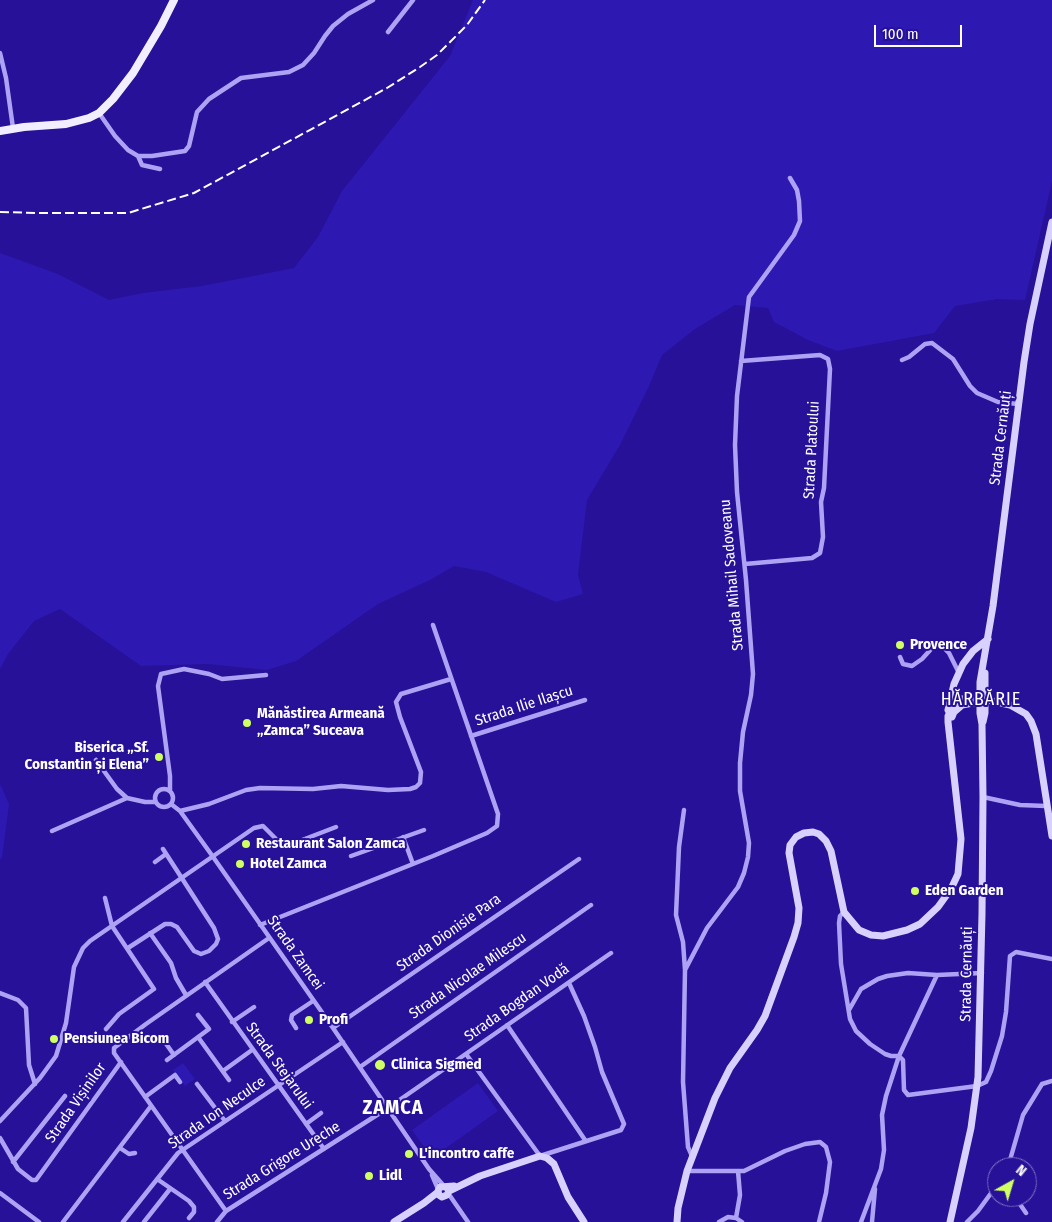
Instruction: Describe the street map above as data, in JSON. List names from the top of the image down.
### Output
{
  "streets": {
    "street": [
      "Strada Cernăuți",
      "Strada Platoului",
      "Strada Mihail Sadoveanu",
      "Strada Ilie Ilașcu",
      "Strada Dionisie Para",
      "Strada Zamcei",
      "Strada Nicolae Milescu",
      "Strada Bogdan Vodă",
      "Strada Stejarului",
      "Strada Vișinilor",
      "Strada Ion Neculce",
      "Strada Grigore Ureche"
    ]
  },
  "crossings": [
    ["Strada Platoului", "Strada Mihail Sadoveanu"],
    ["Strada Ilie Ilașcu", "Strada Zamcei"],
    ["Strada Dionisie Para", "Strada Zamcei"],
    ["Strada Zamcei", "Strada Nicolae Milescu"],
    ["Strada Zamcei", "Strada Bogdan Vodă"],
    ["Strada Zamcei", "Strada Vișinilor"],
    ["Strada Zamcei", "Strada Ion Neculce"],
    ["Strada Zamcei", "Strada Grigore Ureche"],
    ["Strada Bogdan Vodă", "Strada Grigore Ureche"],
    ["Strada Stejarului", "Strada Vișinilor"],
    ["Strada Stejarului", "Strada Ion Neculce"],
    ["Strada Stejarului", "Strada Grigore Ureche"]
  ],
  "districts": ["HĂRBĂRIE", "ZAMCA"],
  "places": [
    "Provence",
    "Mănăstirea Armeană „Zamca” Suceava",
    "Biserica „Sf. Constantin și Elena”",
    "Restaurant Salon Zamca",
    "Hotel Zamca",
    "Eden Garden",
    "Profi",
    "Pensiunea Bicom",
    "Clinica Sigmed",
    "L'incontro caffe",
    "Lidl"
  ],
  "scale_bar": "100 m",
  "north": "top right"
}
